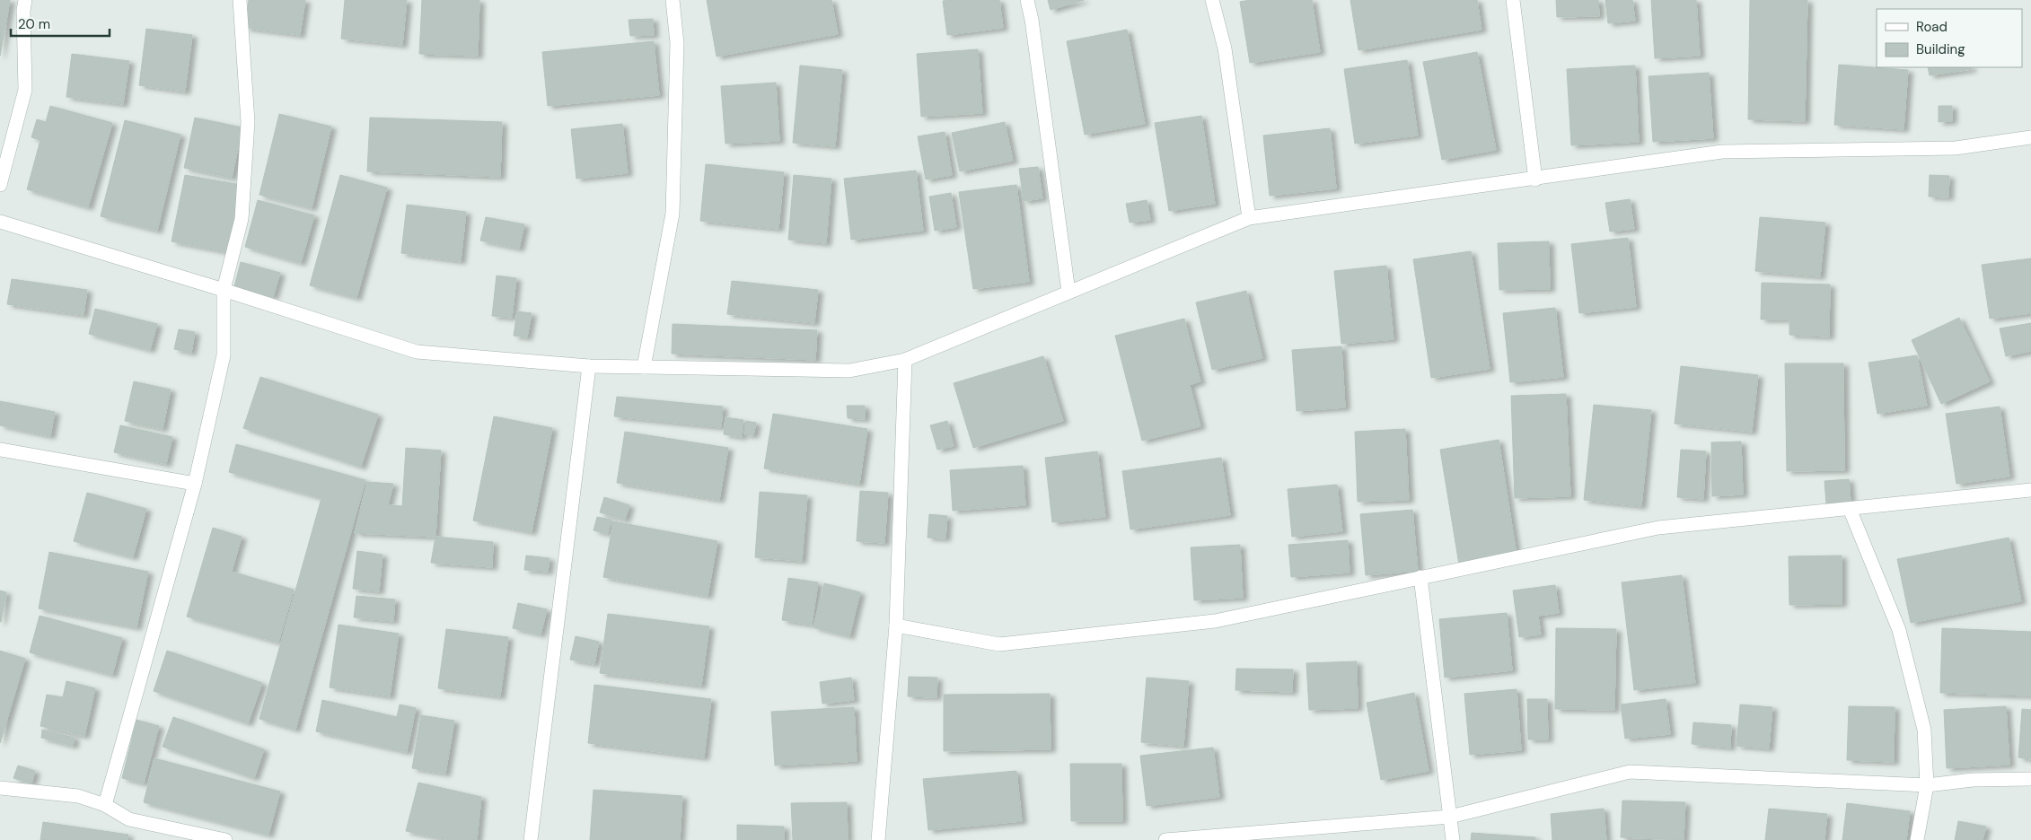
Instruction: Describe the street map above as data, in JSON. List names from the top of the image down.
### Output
{
  "legend": ["Road", "Building"],
  "scale_bar": "20 m"
}
